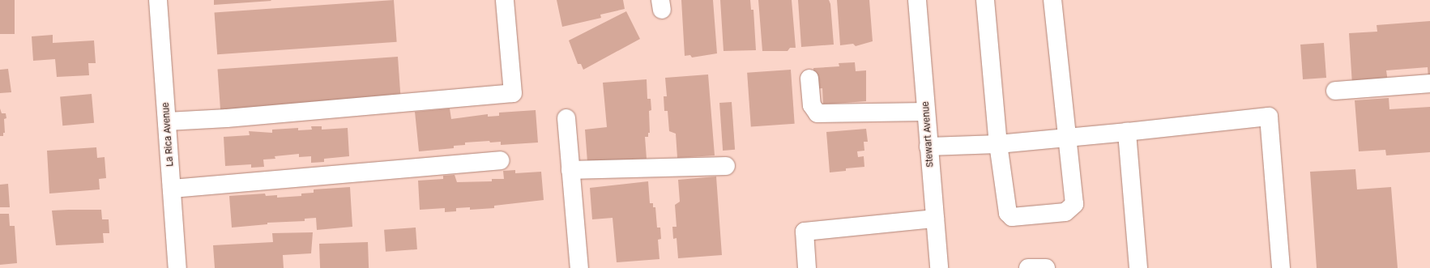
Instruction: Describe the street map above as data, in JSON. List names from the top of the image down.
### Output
{
  "streets": {
    "street": ["La Rica Avenue", "Stewart Avenue"]
  }
}
